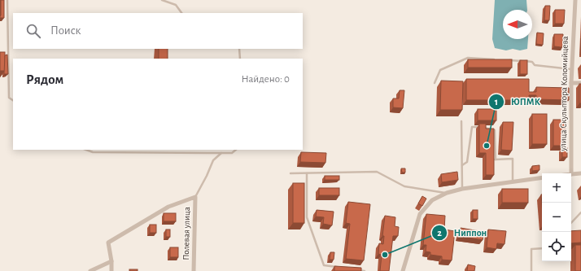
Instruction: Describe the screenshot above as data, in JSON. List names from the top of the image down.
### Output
{
  "streets": {
    "street": ["улица Скульптора Коломийцева", "Полевая улица"]
  },
  "places": ["ЮПМК", "Ниппон"],
  "north": "left",
  "page": {
    "search": "Поиск",
    "heading": ["Рядом", "Найдено: 0"],
    "map_buttons": ["+", "−"]
  }
}
